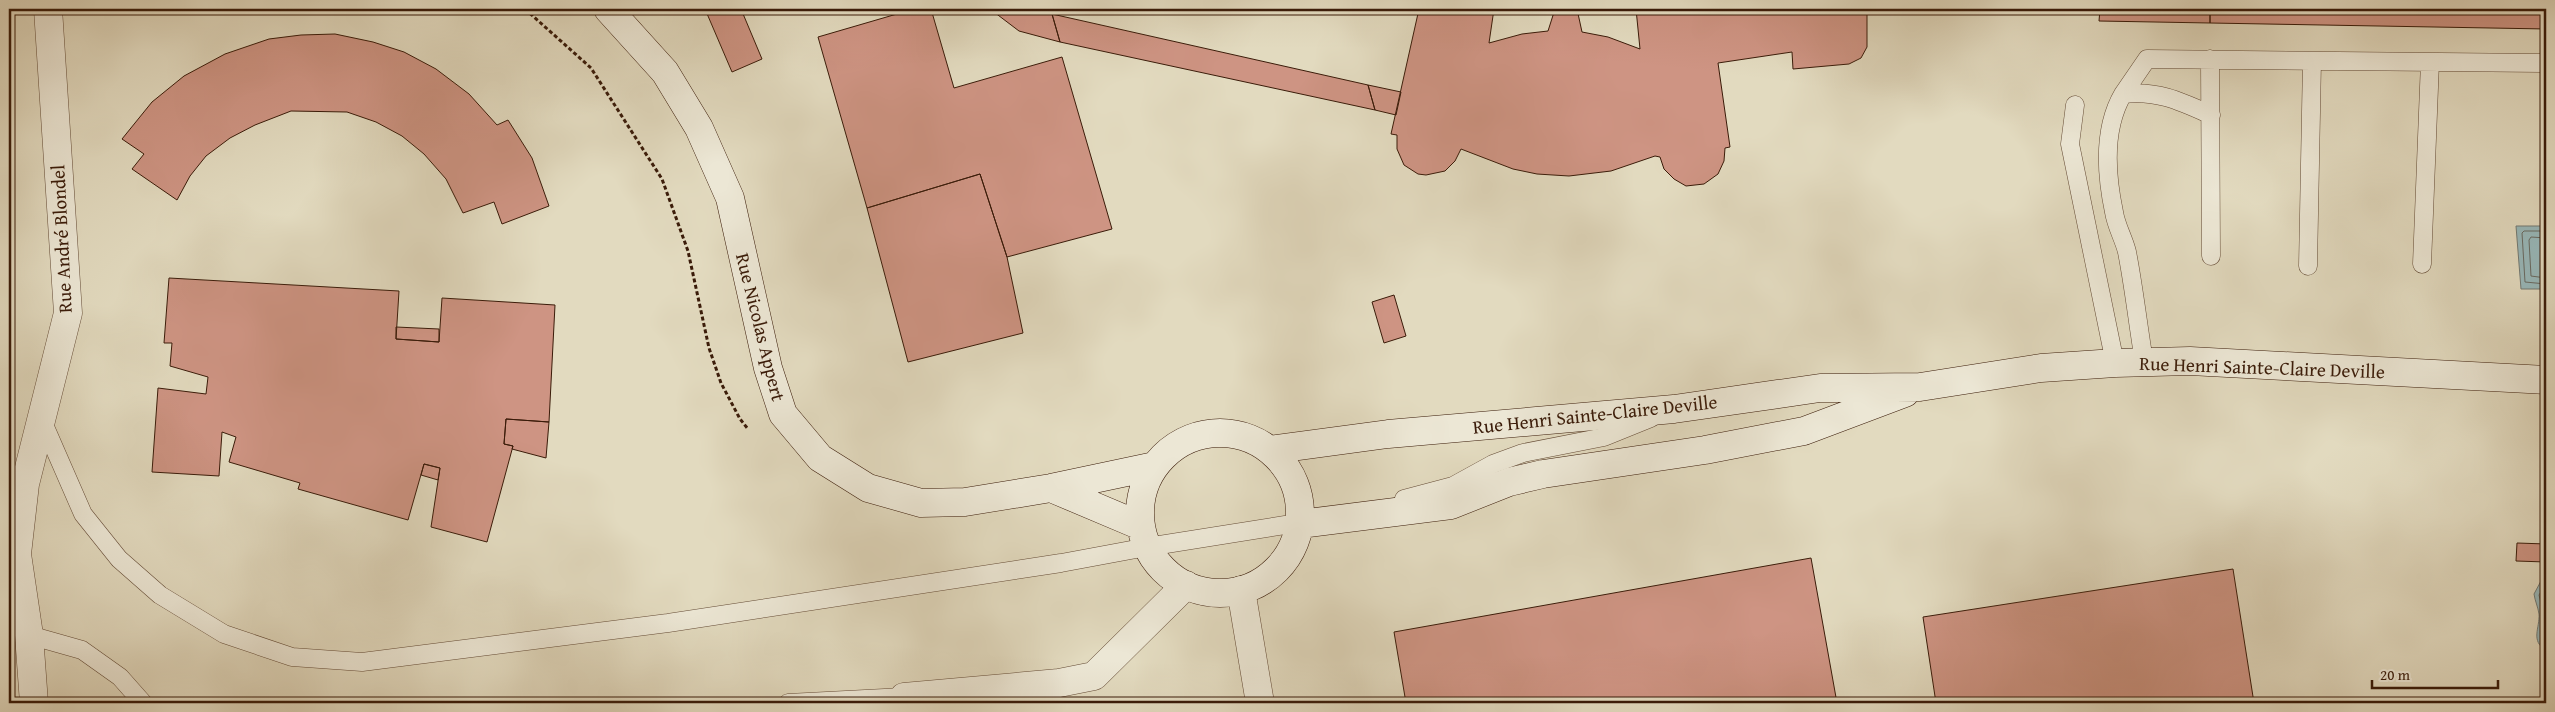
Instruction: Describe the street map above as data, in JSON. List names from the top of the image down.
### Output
{
  "streets": {
    "main road": ["Rue André Blondel", "Rue Nicolas Appert", "Rue Henri Sainte-Claire Deville"]
  },
  "scale_bar": "20 m"
}
